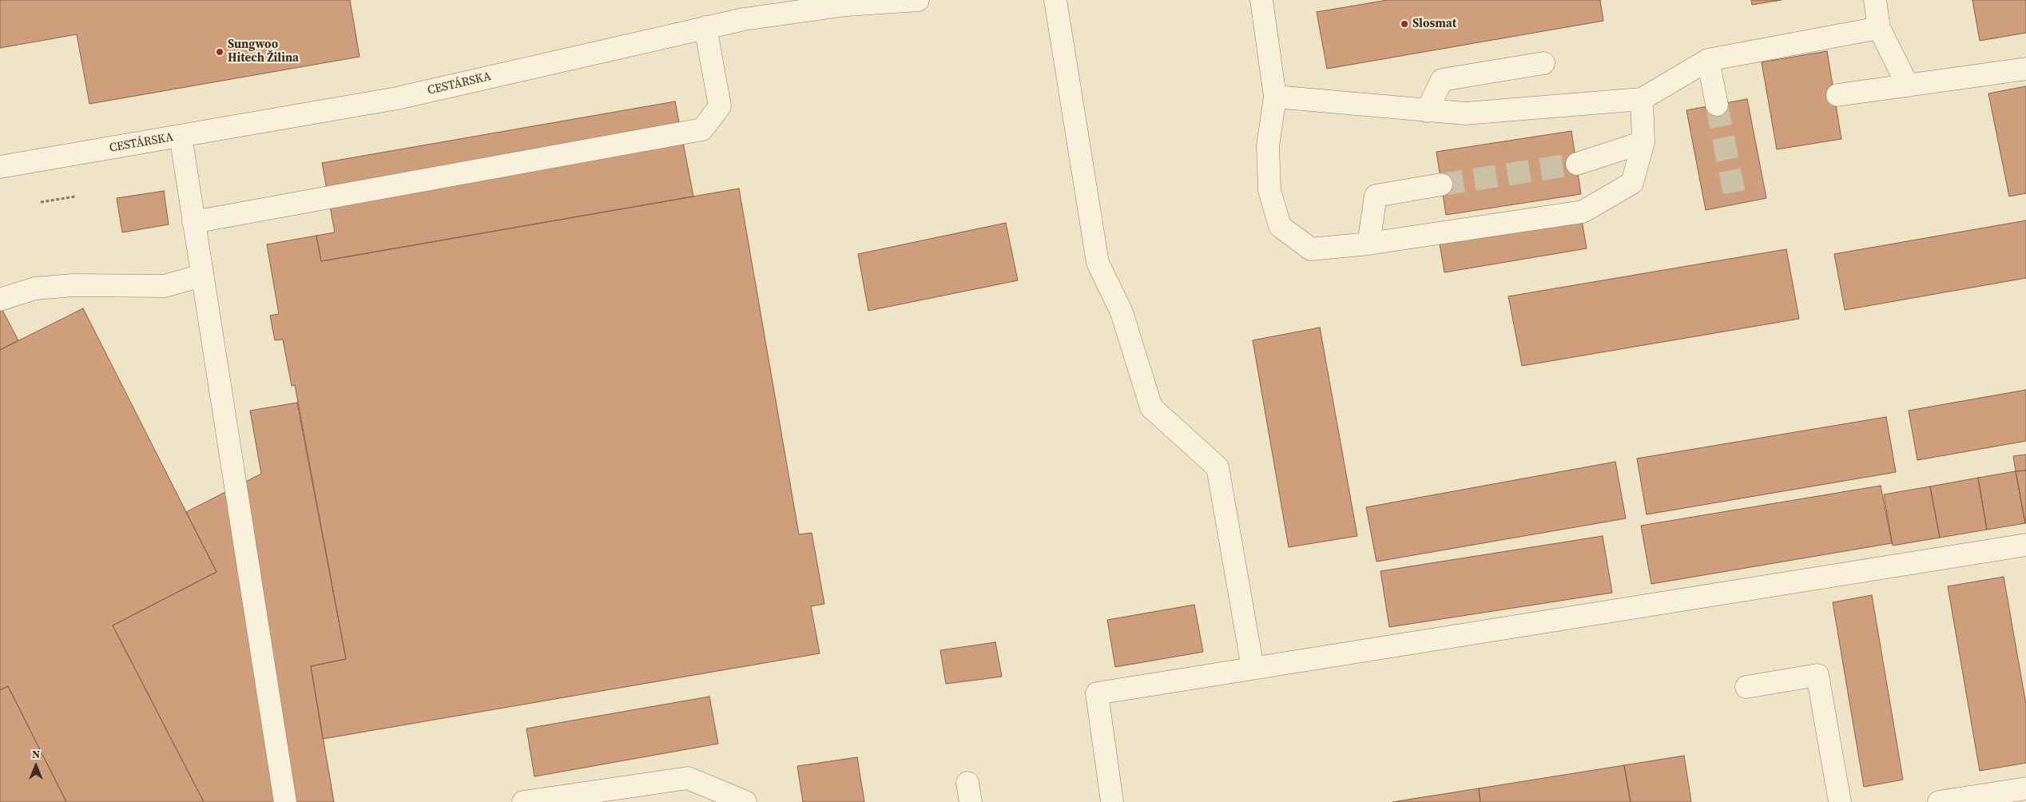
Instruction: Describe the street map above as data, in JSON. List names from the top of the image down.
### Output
{
  "streets": {
    "street": ["CESTÁRSKA"]
  },
  "places": ["Slosmat", "Sungwoo Hitech Žilina"],
  "north": "top"
}
